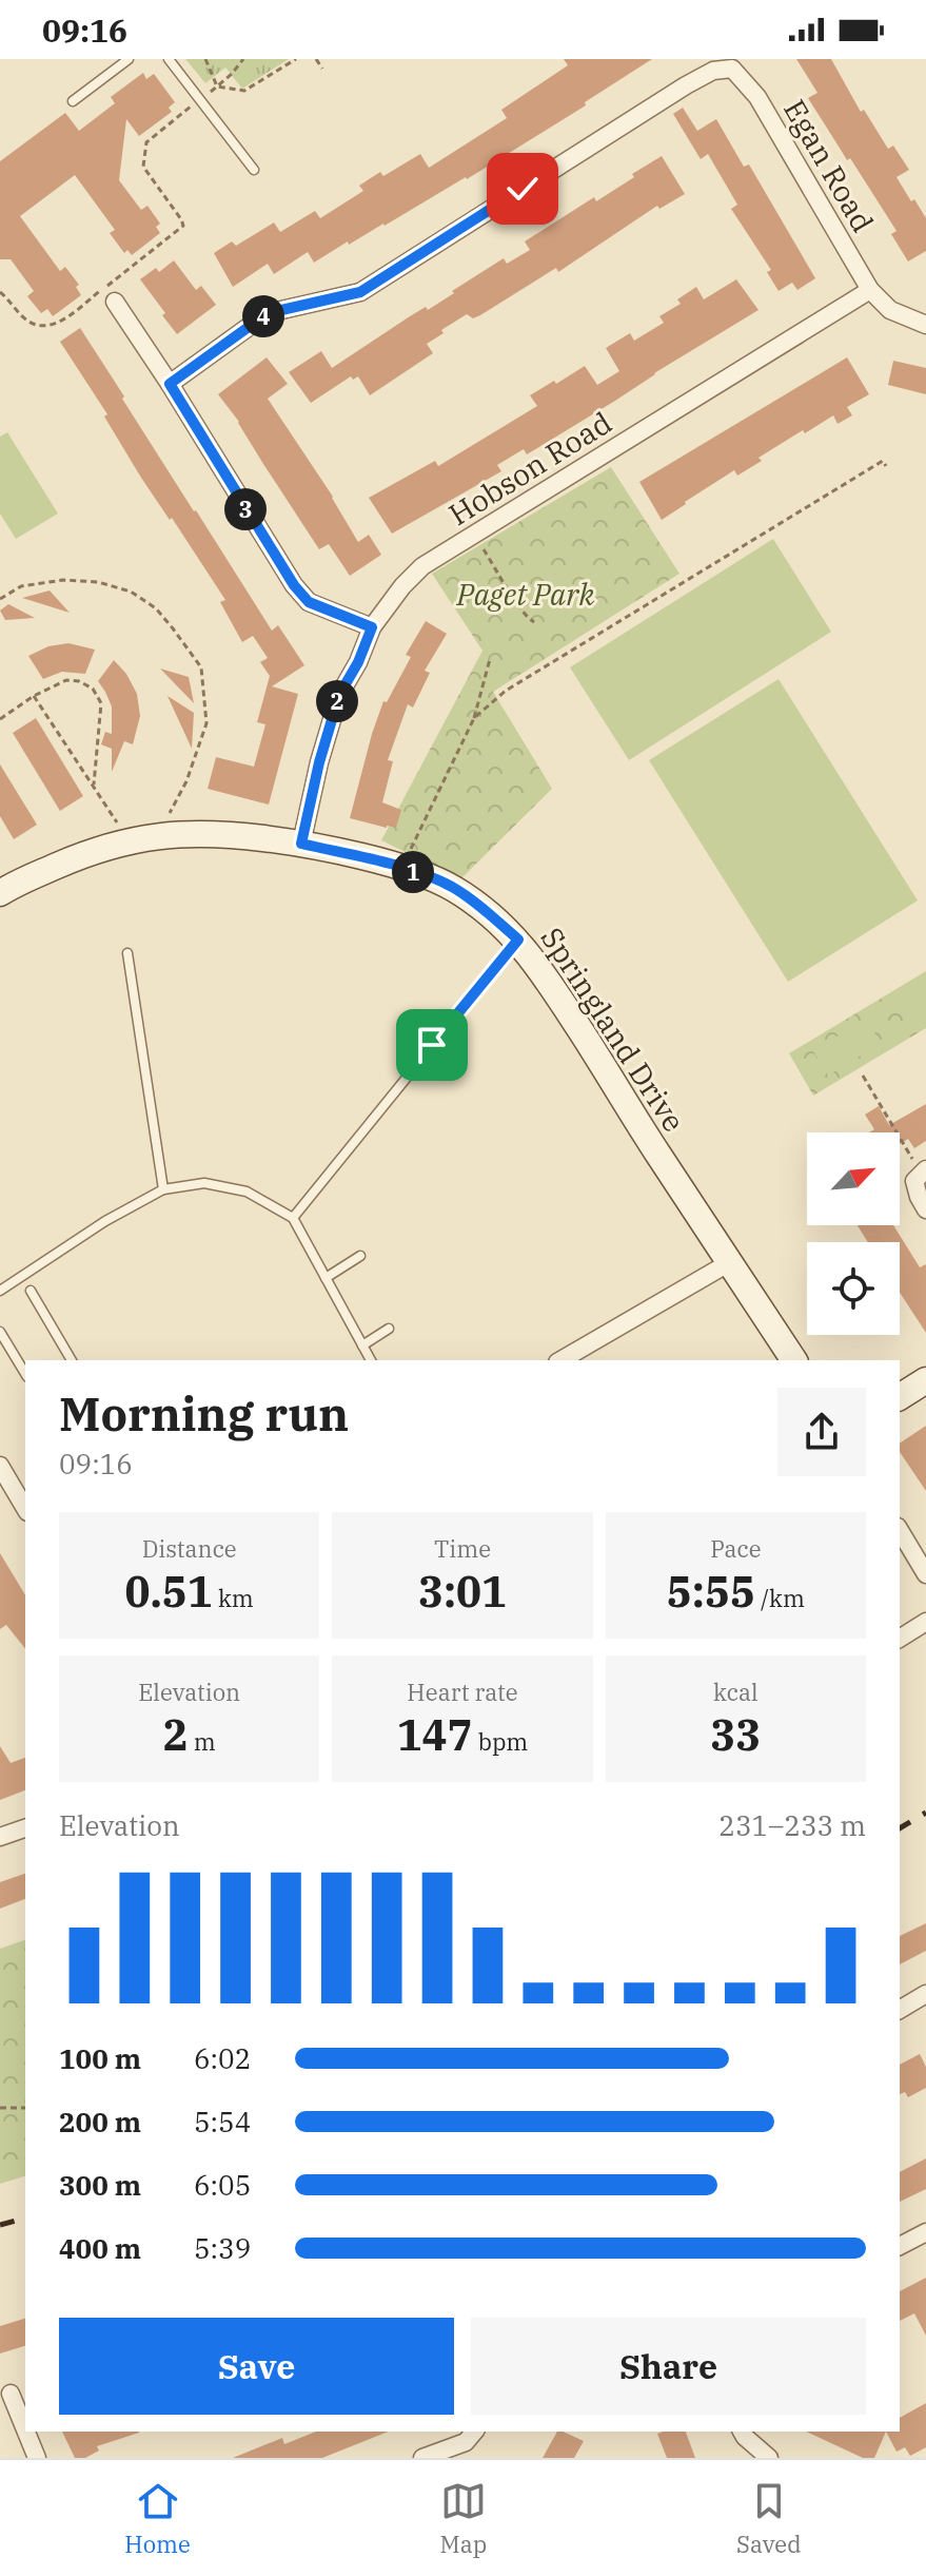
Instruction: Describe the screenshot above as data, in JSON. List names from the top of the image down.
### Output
{
  "streets": {
    "street": ["Egan Road", "Hobson Road", "Springland Drive"]
  },
  "crossings": [
    ["Egan Road", "Hobson Road"],
    ["Hobson Road", "Springland Drive"]
  ],
  "parks": ["Paget Park"],
  "north": "top right",
  "page": {
    "status": "09:16",
    "pins": [
      "4",
      "3",
      "2",
      "1"
    ],
    "heading": ["Morning run", "09:16"],
    "stats": [
      ["Distance", "0.51 km"],
      ["Time", "3:01"],
      ["Pace", "5:55 /km"],
      ["Elevation", "2 m"],
      ["Heart rate", "147 bpm"],
      ["kcal", "33"]
    ],
    "chart": ["Elevation", "231–233 m"],
    "list": [
      {
        "name": "100 m",
        "note": "6:02"
      },
      {
        "name": "200 m",
        "note": "5:54"
      },
      {
        "name": "300 m",
        "note": "6:05"
      },
      {
        "name": "400 m",
        "note": "5:39"
      }
    ],
    "buttons": ["Save", "Share"],
    "tabs": ["Home", "Map", "Saved"]
  }
}
